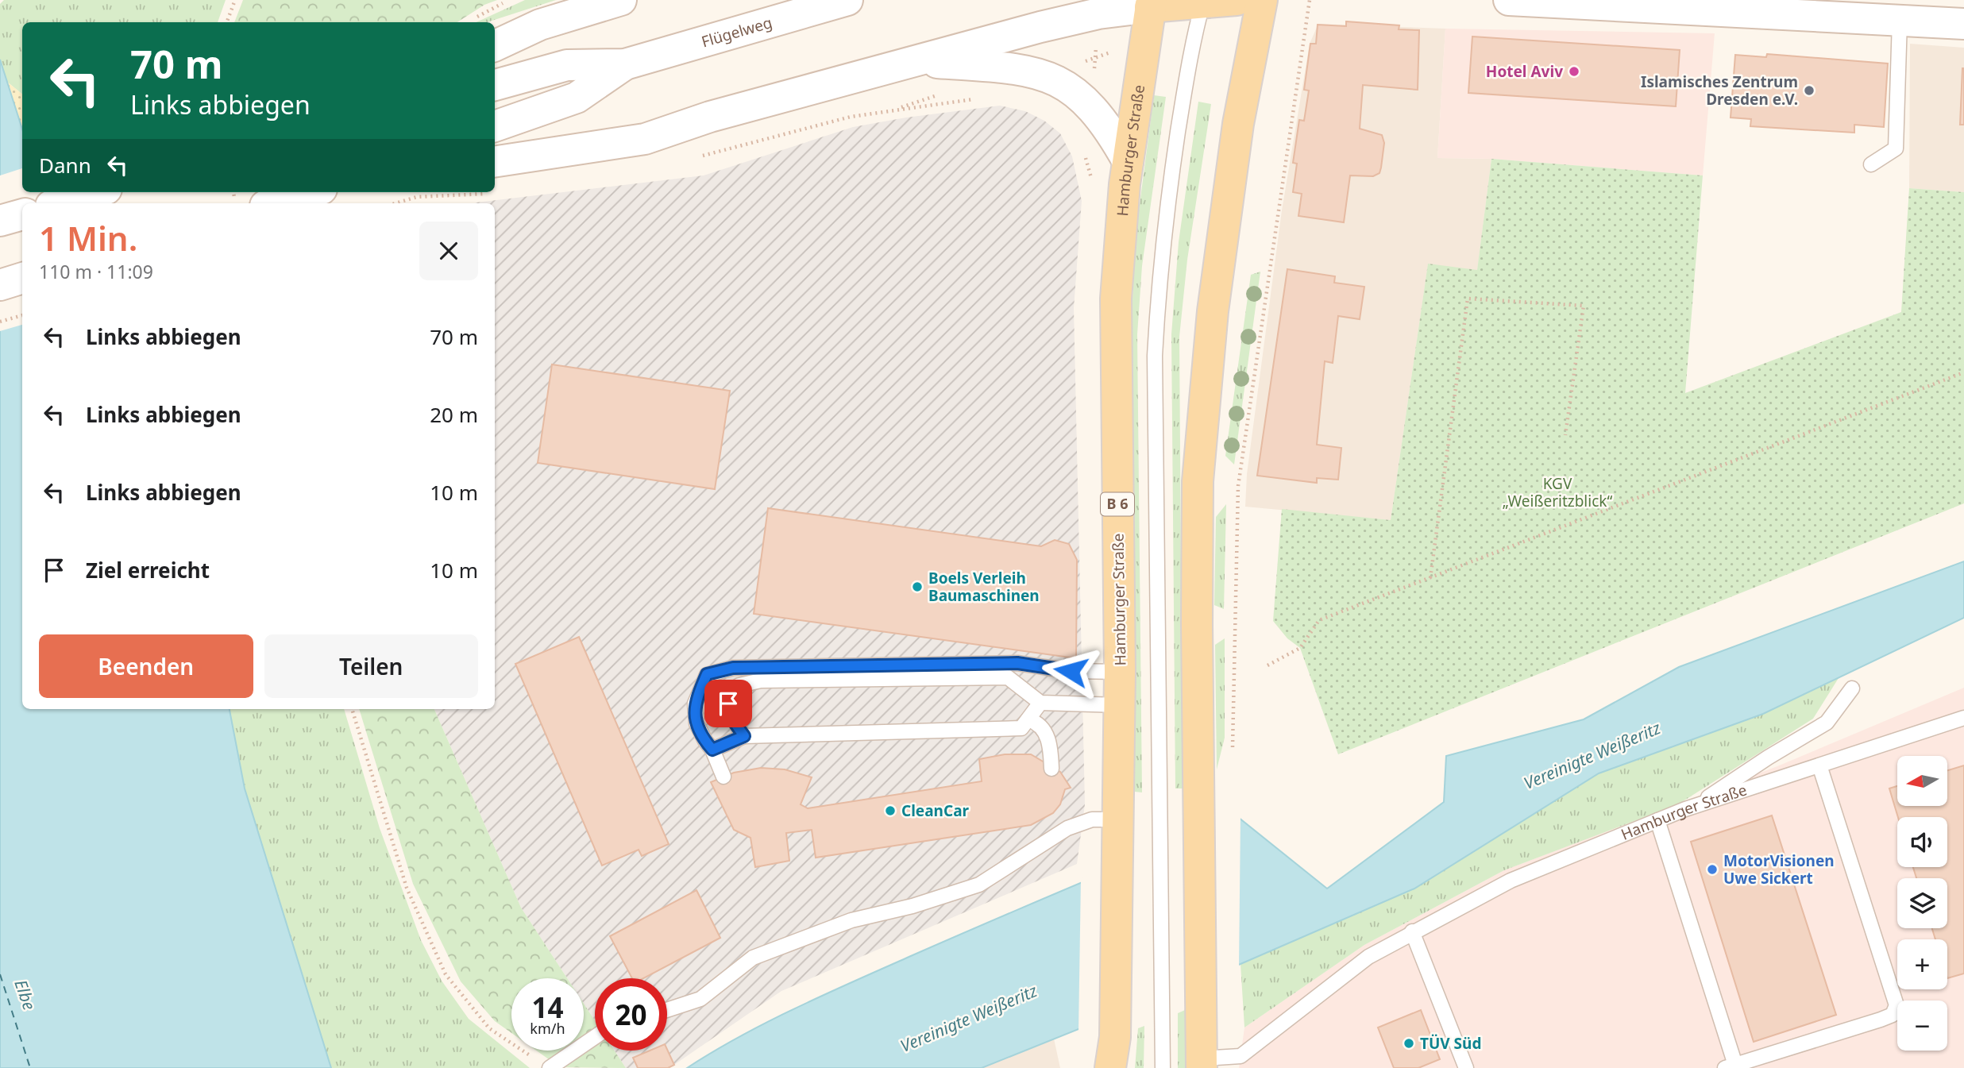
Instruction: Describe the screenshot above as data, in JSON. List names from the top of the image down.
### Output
{
  "streets": {
    "main road": ["Flügelweg", "Hamburger Straße", "B 6"]
  },
  "water": ["Vereinigte Weißeritz", "Elbe"],
  "parks": ["KGV „Weißeritzblick“"],
  "places": [
    "Hotel Aviv",
    "Islamisches Zentrum Dresden e.V.",
    "Boels Verleih Baumaschinen",
    "CleanCar",
    "MotorVisionen Uwe Sickert",
    "TÜV Süd"
  ],
  "north": "left",
  "page": {
    "turn": ["70 m", "Links abbiegen"],
    "then": "Dann",
    "heading": ["1 Min.", "110 m · 11:09"],
    "list": [
      {
        "name": "Links abbiegen",
        "value": "70 m"
      },
      {
        "name": "Links abbiegen",
        "value": "20 m"
      },
      {
        "name": "Links abbiegen",
        "value": "10 m"
      },
      {
        "name": "Ziel erreicht",
        "value": "10 m"
      }
    ],
    "buttons": ["Beenden", "Teilen"],
    "map_buttons": ["+", "−"],
    "speed": "14 km/h",
    "limit": "20"
  }
}
